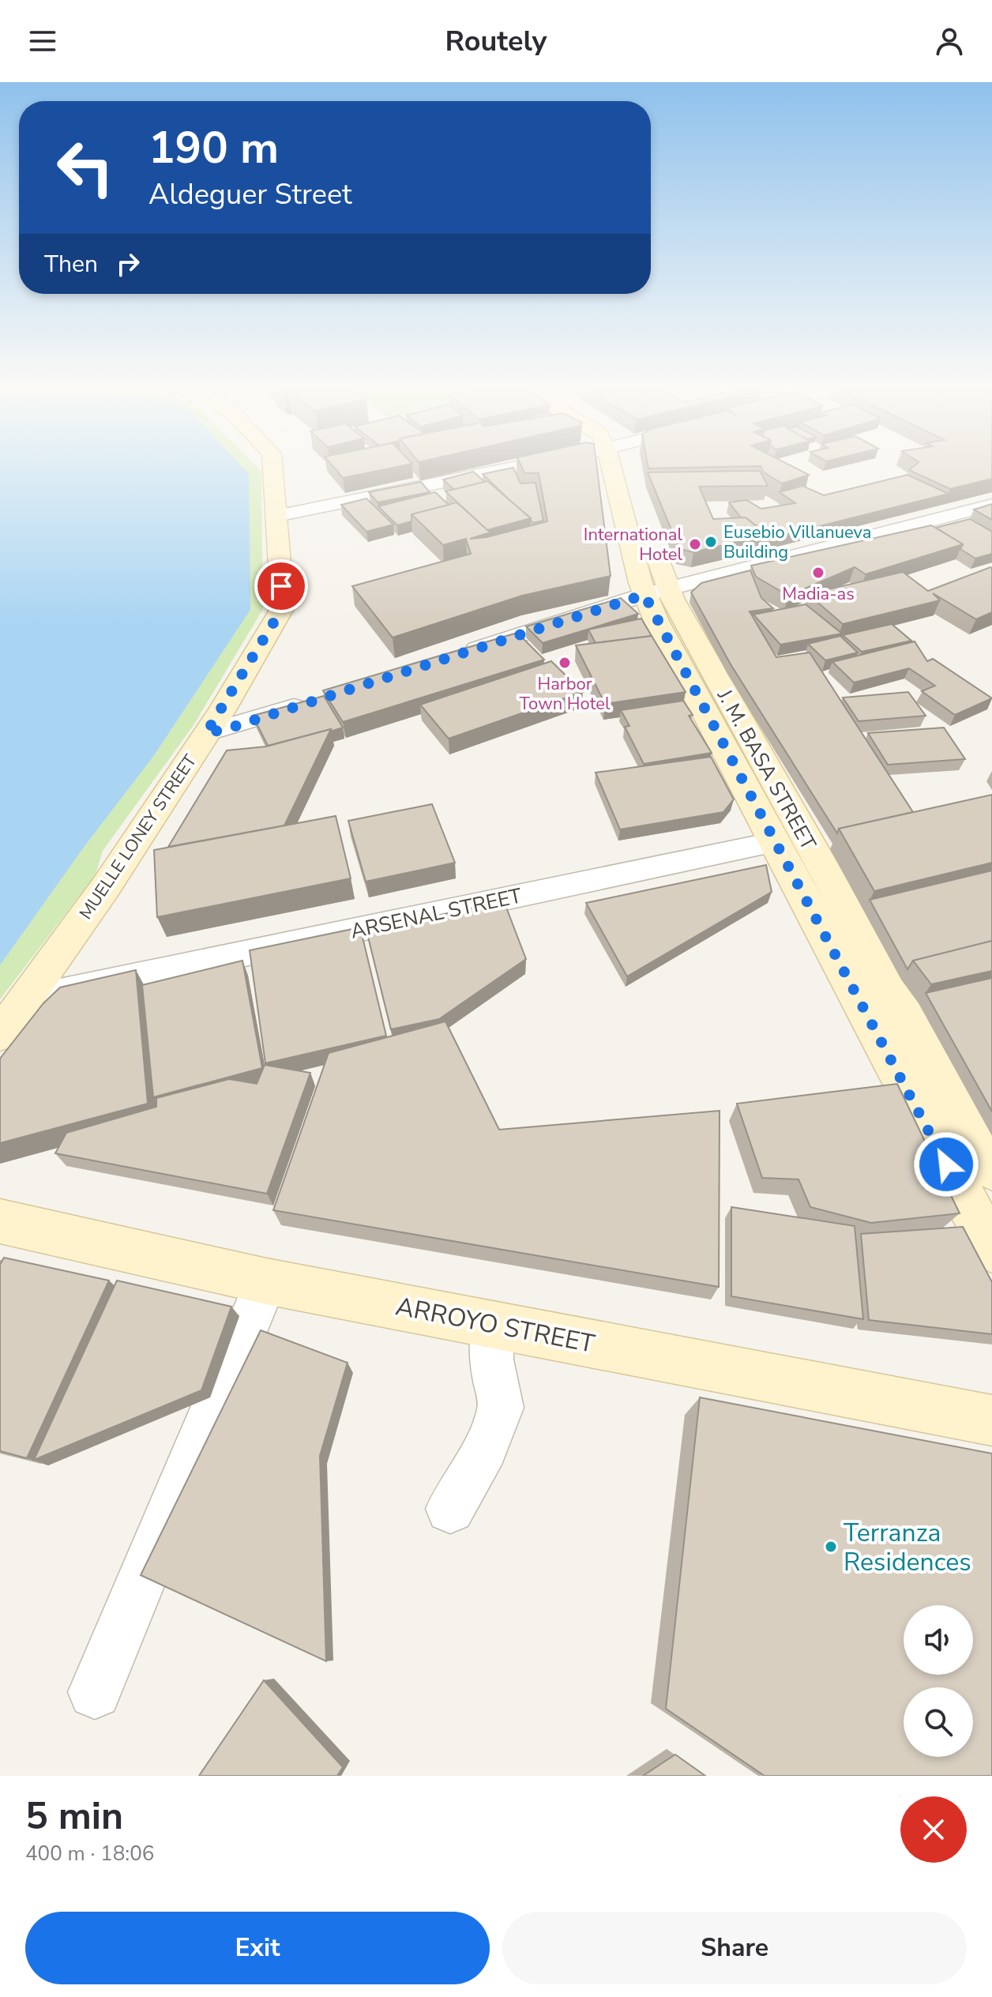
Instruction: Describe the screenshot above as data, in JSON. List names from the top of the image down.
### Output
{
  "streets": {
    "main road": ["J. M. BASA STREET", "MUELLE LONEY STREET", "ARROYO STREET"],
    "street": ["ARSENAL STREET"]
  },
  "crossings": [
    ["J. M. BASA STREET", "ARSENAL STREET"],
    ["MUELLE LONEY STREET", "ARSENAL STREET"]
  ],
  "places": [
    "Eusebio Villanueva Building",
    "International Hotel",
    "Madia-as",
    "Harbor Town Hotel",
    "Terranza Residences"
  ],
  "page": {
    "header": "Routely",
    "turn": ["190 m", "Aldeguer Street"],
    "then": "Then",
    "heading": ["5 min", "400 m · 18:06"],
    "buttons": ["Exit", "Share"]
  }
}
